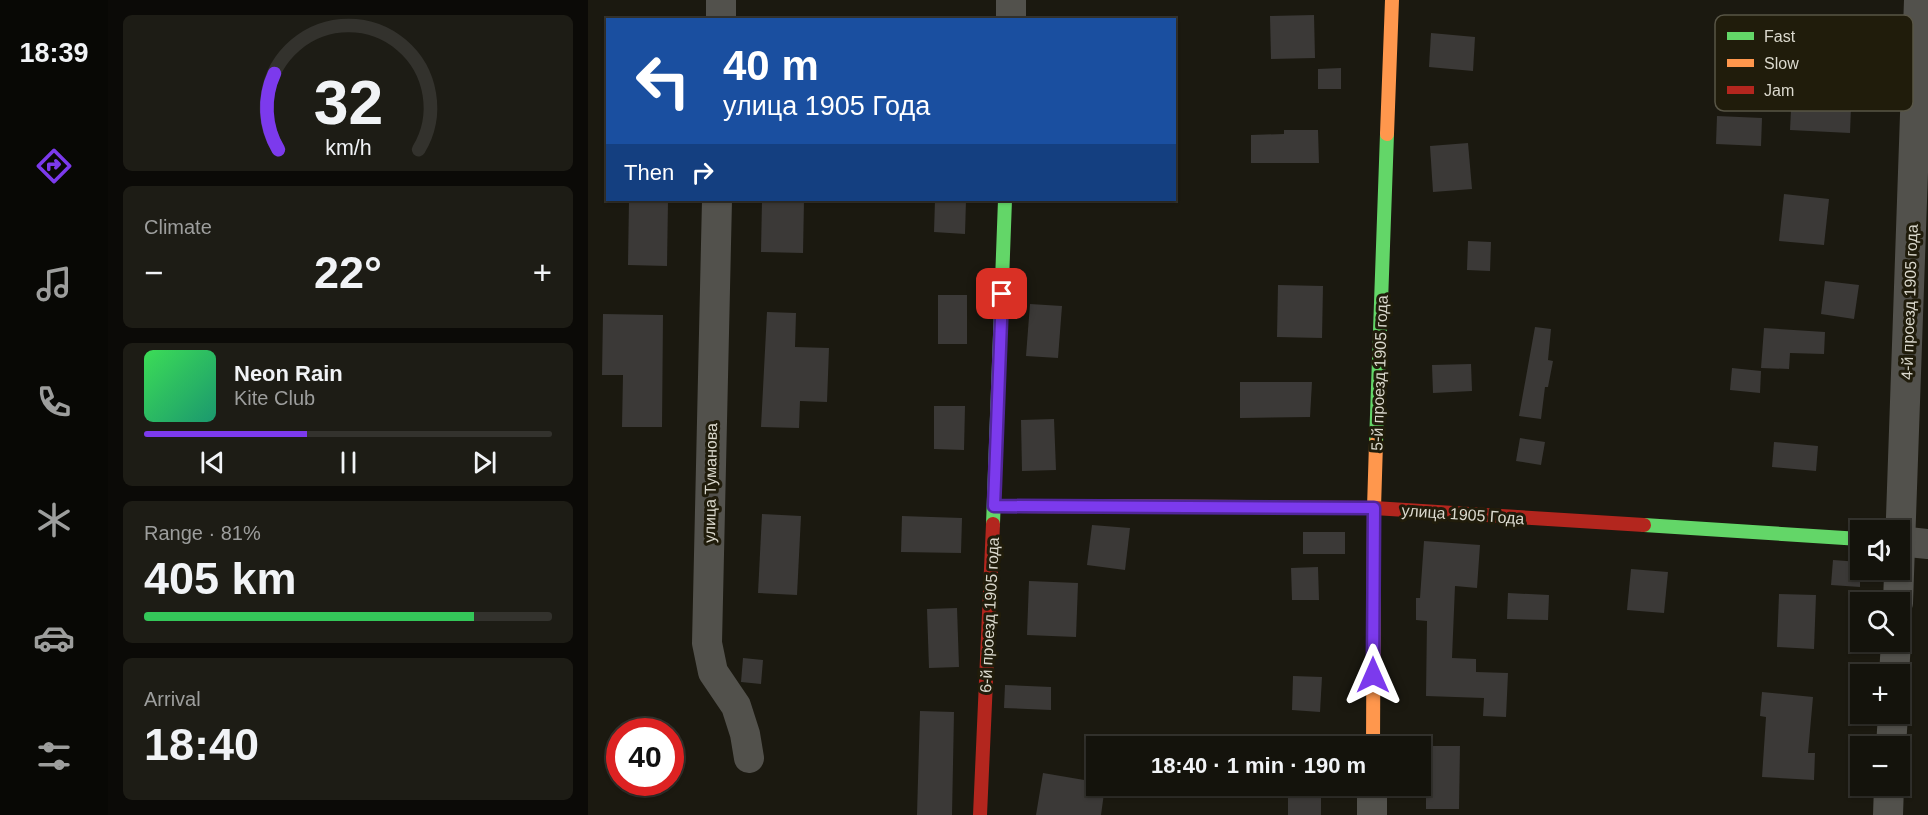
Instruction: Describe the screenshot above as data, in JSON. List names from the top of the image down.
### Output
{
  "streets": {
    "street": [
      "4-й проезд 1905 года",
      "5-й проезд 1905 года",
      "улица Туманова",
      "улица 1905 Года",
      "6-й проезд 1905 года"
    ]
  },
  "crossings": [
    ["5-й проезд 1905 года", "улица 1905 Года"],
    ["улица 1905 Года", "6-й проезд 1905 года"]
  ],
  "legend": ["Fast", "Slow", "Jam"],
  "page": {
    "tabs": "18:39",
    "turn": ["40 m", "улица 1905 Года"],
    "then": "Then",
    "tile": [
      "Climate",
      ["Range · 81%", "405 km"],
      ["Arrival", "18:40"]
    ],
    "heat": ["−", "22°", "+"],
    "song": ["Neon Rain", "Kite Club"],
    "map_buttons": ["+", "−"],
    "limit": "40",
    "trip": "18:40 · 1 min · 190 m",
    "gauge": ["32", "km/h"]
  }
}
